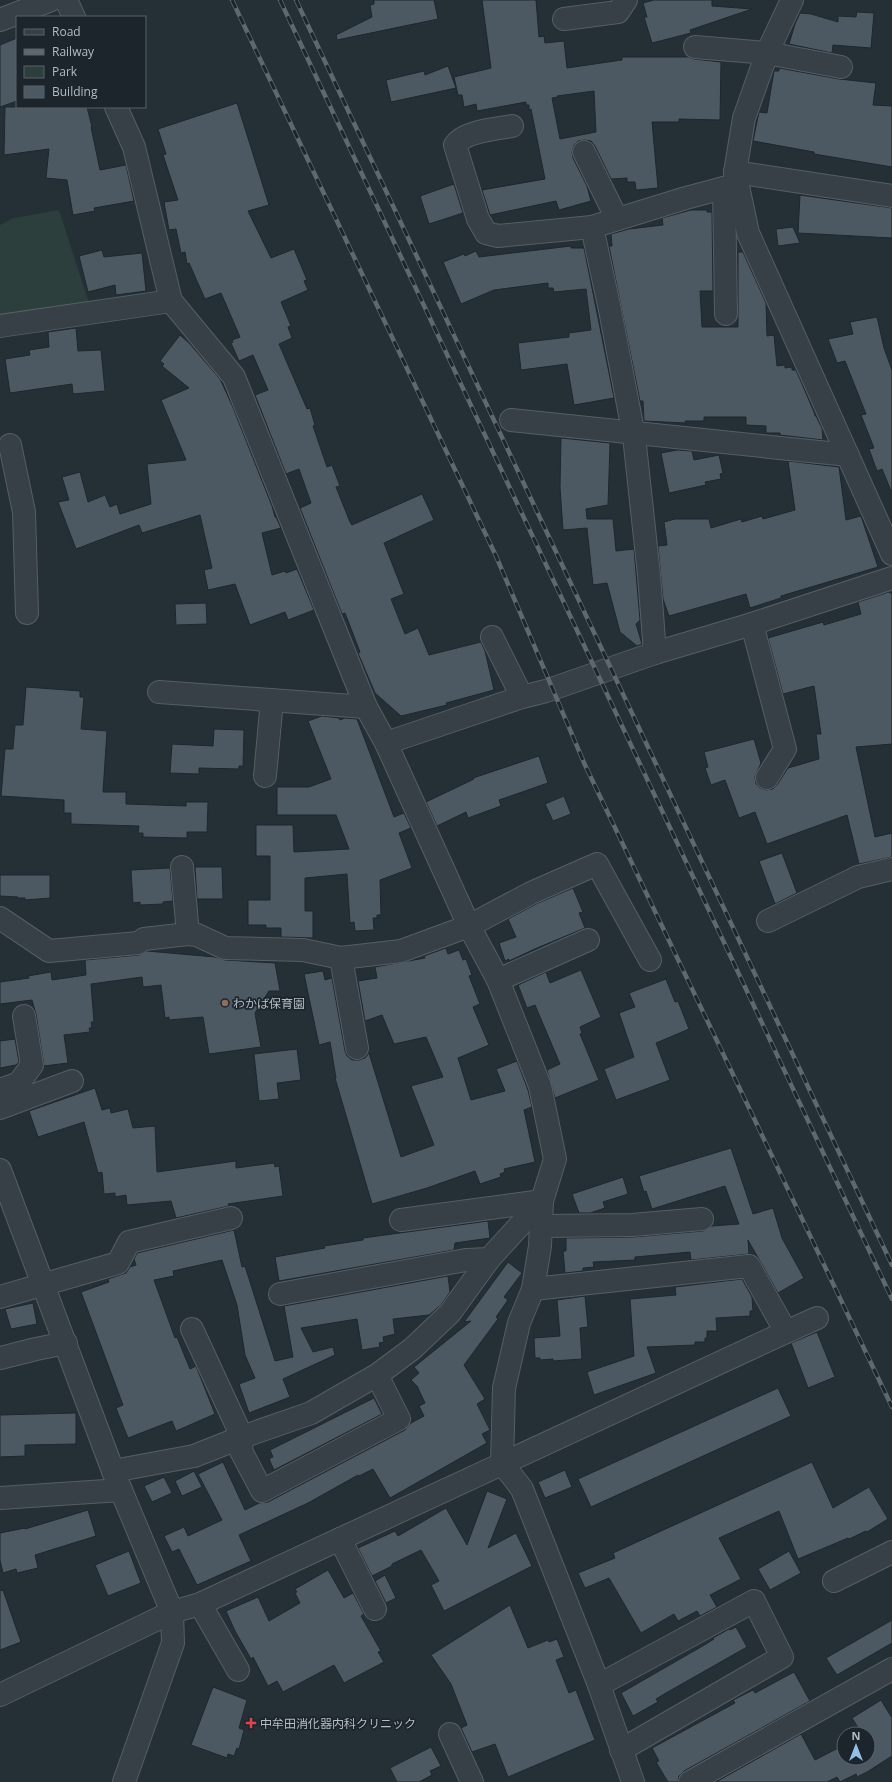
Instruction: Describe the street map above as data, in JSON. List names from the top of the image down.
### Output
{
  "places": {
    "other": ["わかば保育園"],
    "health": ["中牟田消化器内科クリニック"]
  },
  "legend": [
    "Road",
    "Railway",
    "Park",
    "Building"
  ],
  "north": "top"
}
